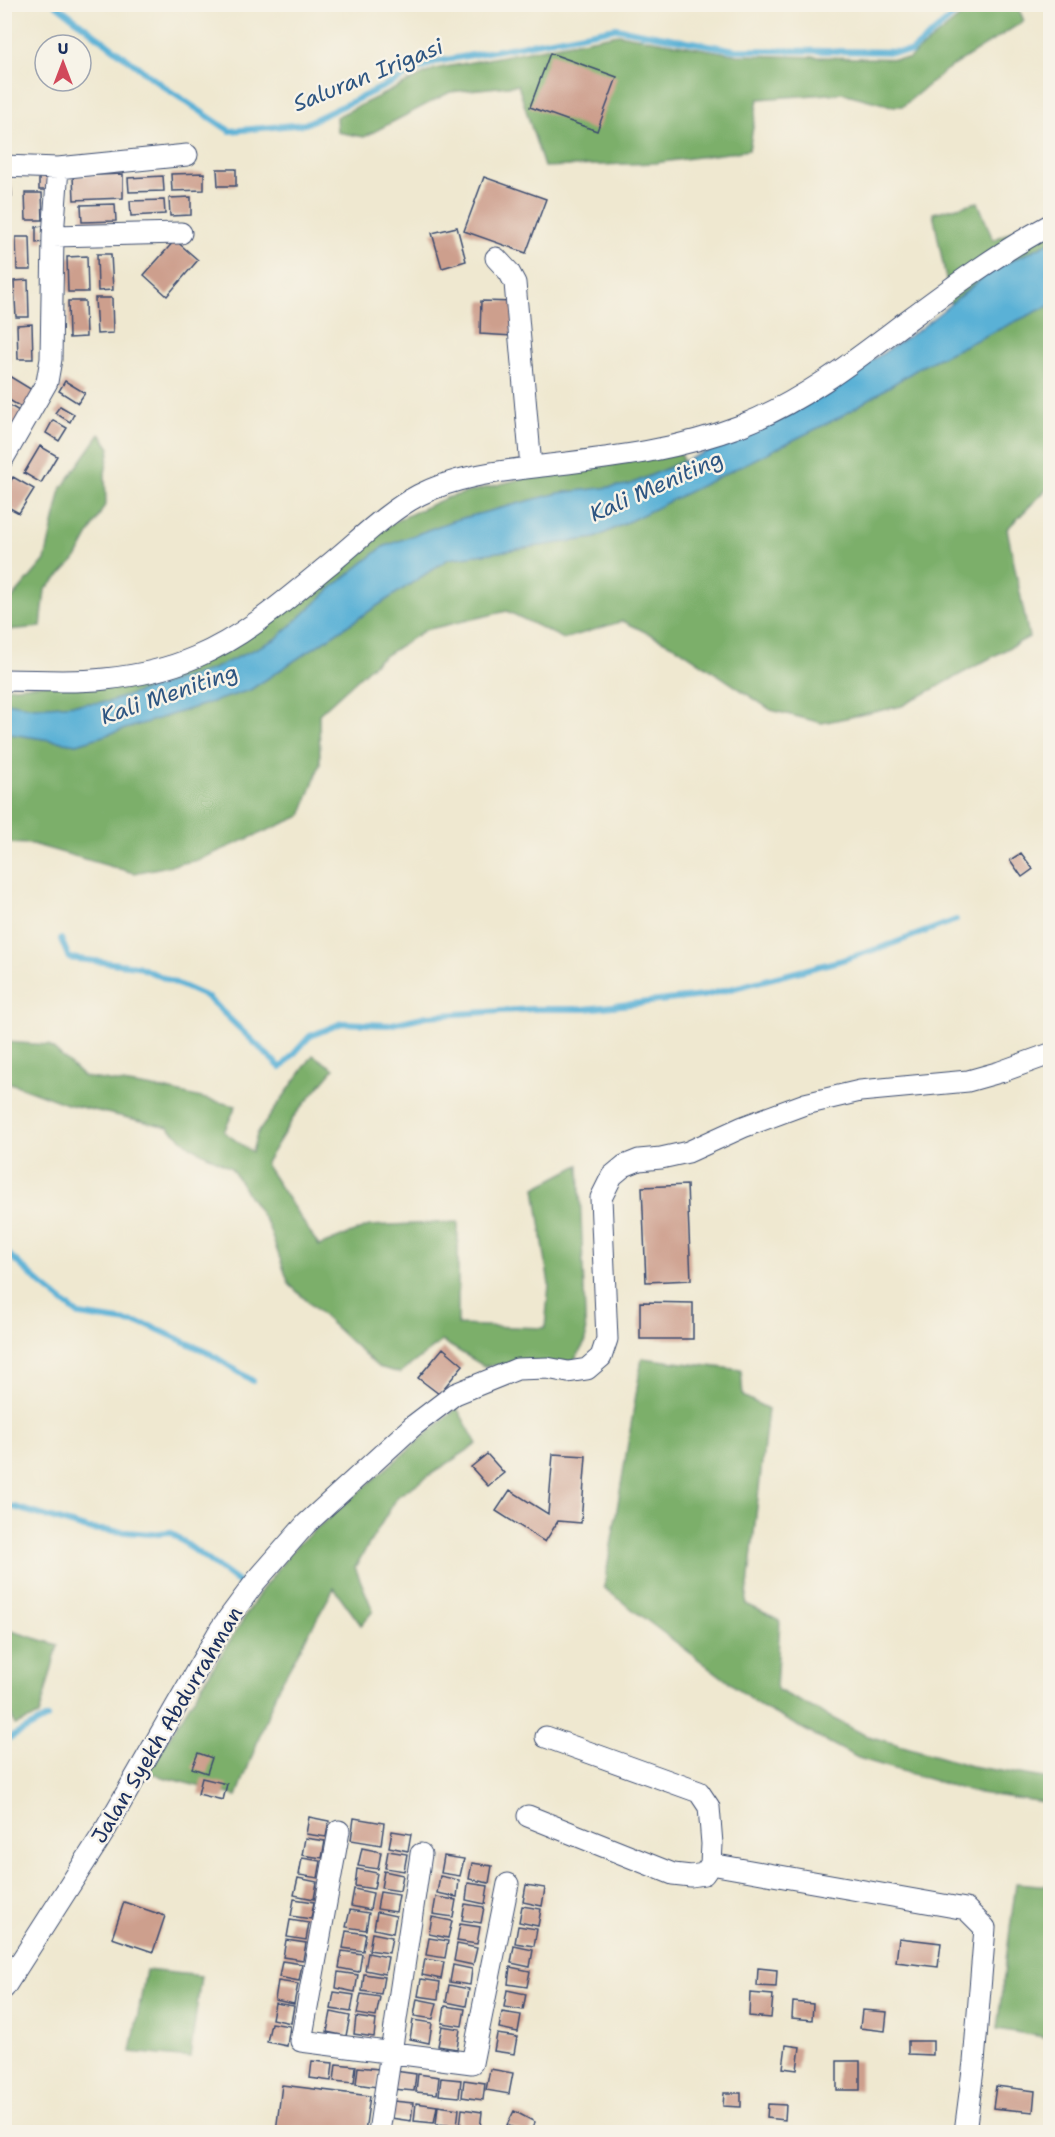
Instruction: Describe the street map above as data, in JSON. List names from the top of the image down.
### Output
{
  "streets": {
    "street": ["Jalan Syekh Abdurrahman"]
  },
  "water": ["Saluran Irigasi", "Kali Meniting"],
  "north": "top"
}
